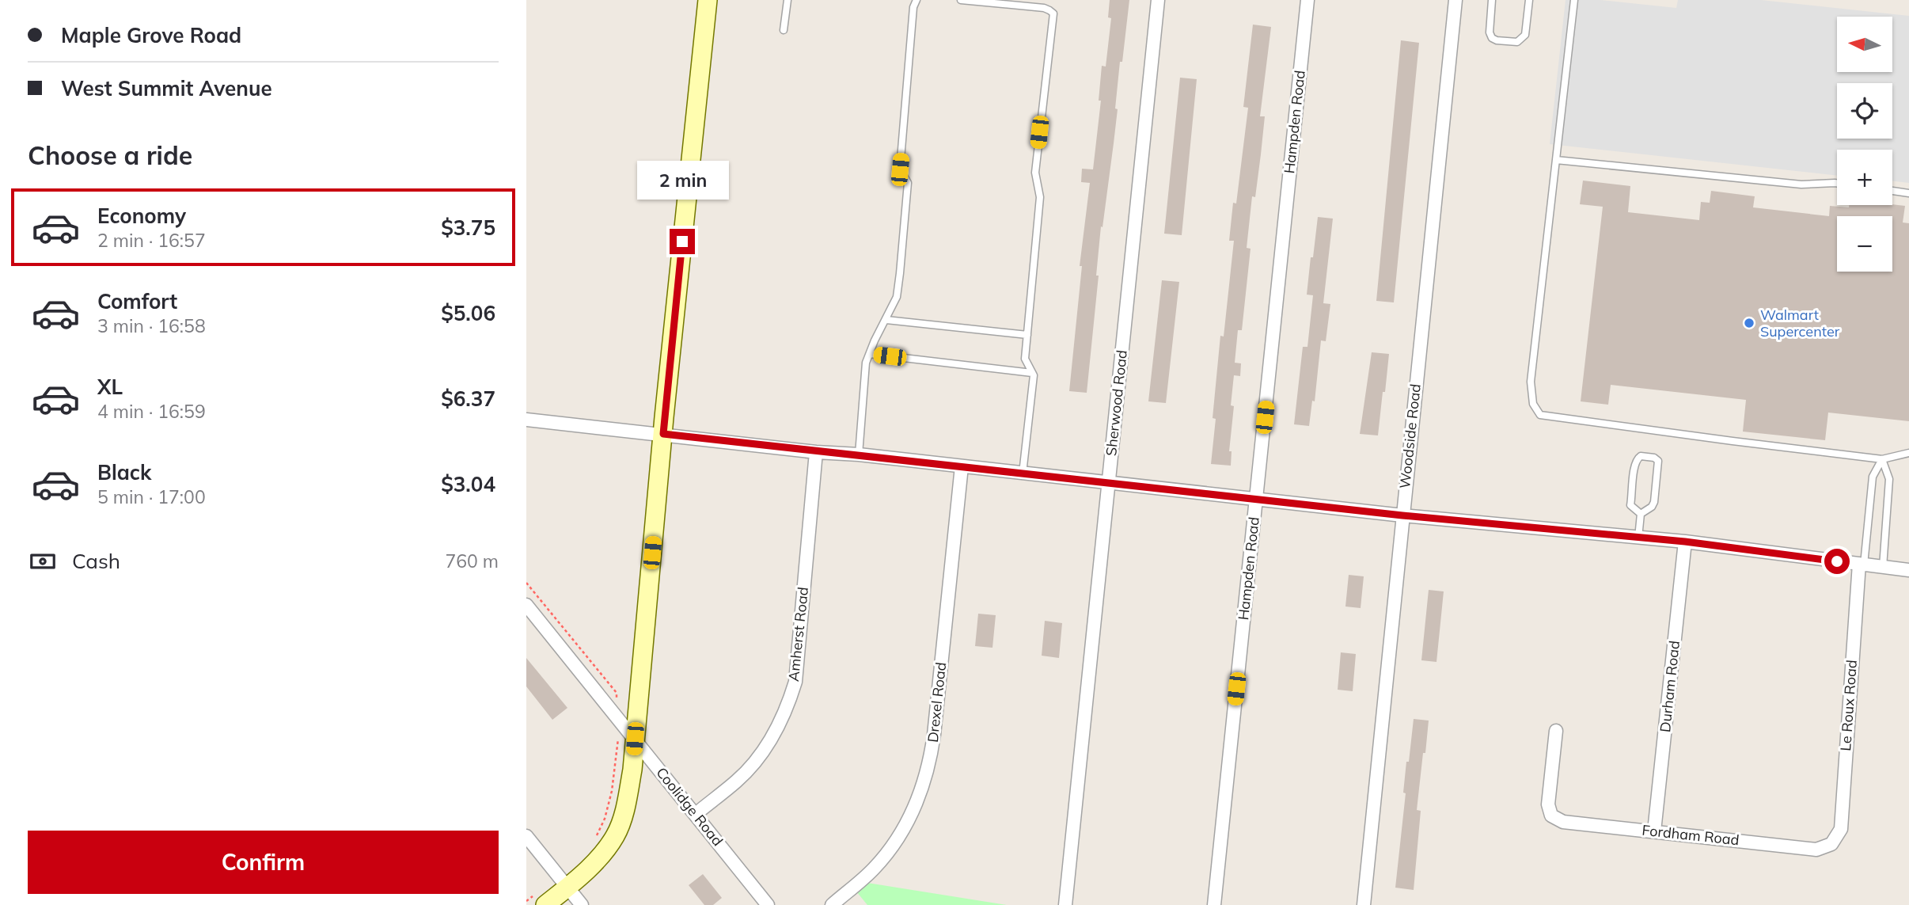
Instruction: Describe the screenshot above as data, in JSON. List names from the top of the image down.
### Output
{
  "streets": {
    "street": [
      "Hampden Road",
      "Sherwood Road",
      "Woodside Road",
      "Amherst Road",
      "Durham Road",
      "Drexel Road",
      "Le Roux Road",
      "Coolidge Road",
      "Fordham Road"
    ]
  },
  "crossings": [
    ["Amherst Road", "Coolidge Road"],
    ["Durham Road", "Fordham Road"],
    ["Le Roux Road", "Fordham Road"]
  ],
  "places": ["Walmart Supercenter"],
  "north": "left",
  "page": {
    "banner": ["Maple Grove Road", "West Summit Avenue"],
    "map_buttons": ["+", "−"],
    "heading": "Choose a ride",
    "bubble": "2 min",
    "list": [
      {
        "name": "Economy",
        "note": "2 min · 16:57",
        "value": "$3.75"
      },
      {
        "name": "Comfort",
        "note": "3 min · 16:58",
        "value": "$5.06"
      },
      {
        "name": "XL",
        "note": "4 min · 16:59",
        "value": "$6.37"
      },
      {
        "name": "Black",
        "note": "5 min · 17:00",
        "value": "$3.04"
      }
    ],
    "pay": ["Cash", "760 m"],
    "buttons": "Confirm"
  }
}
